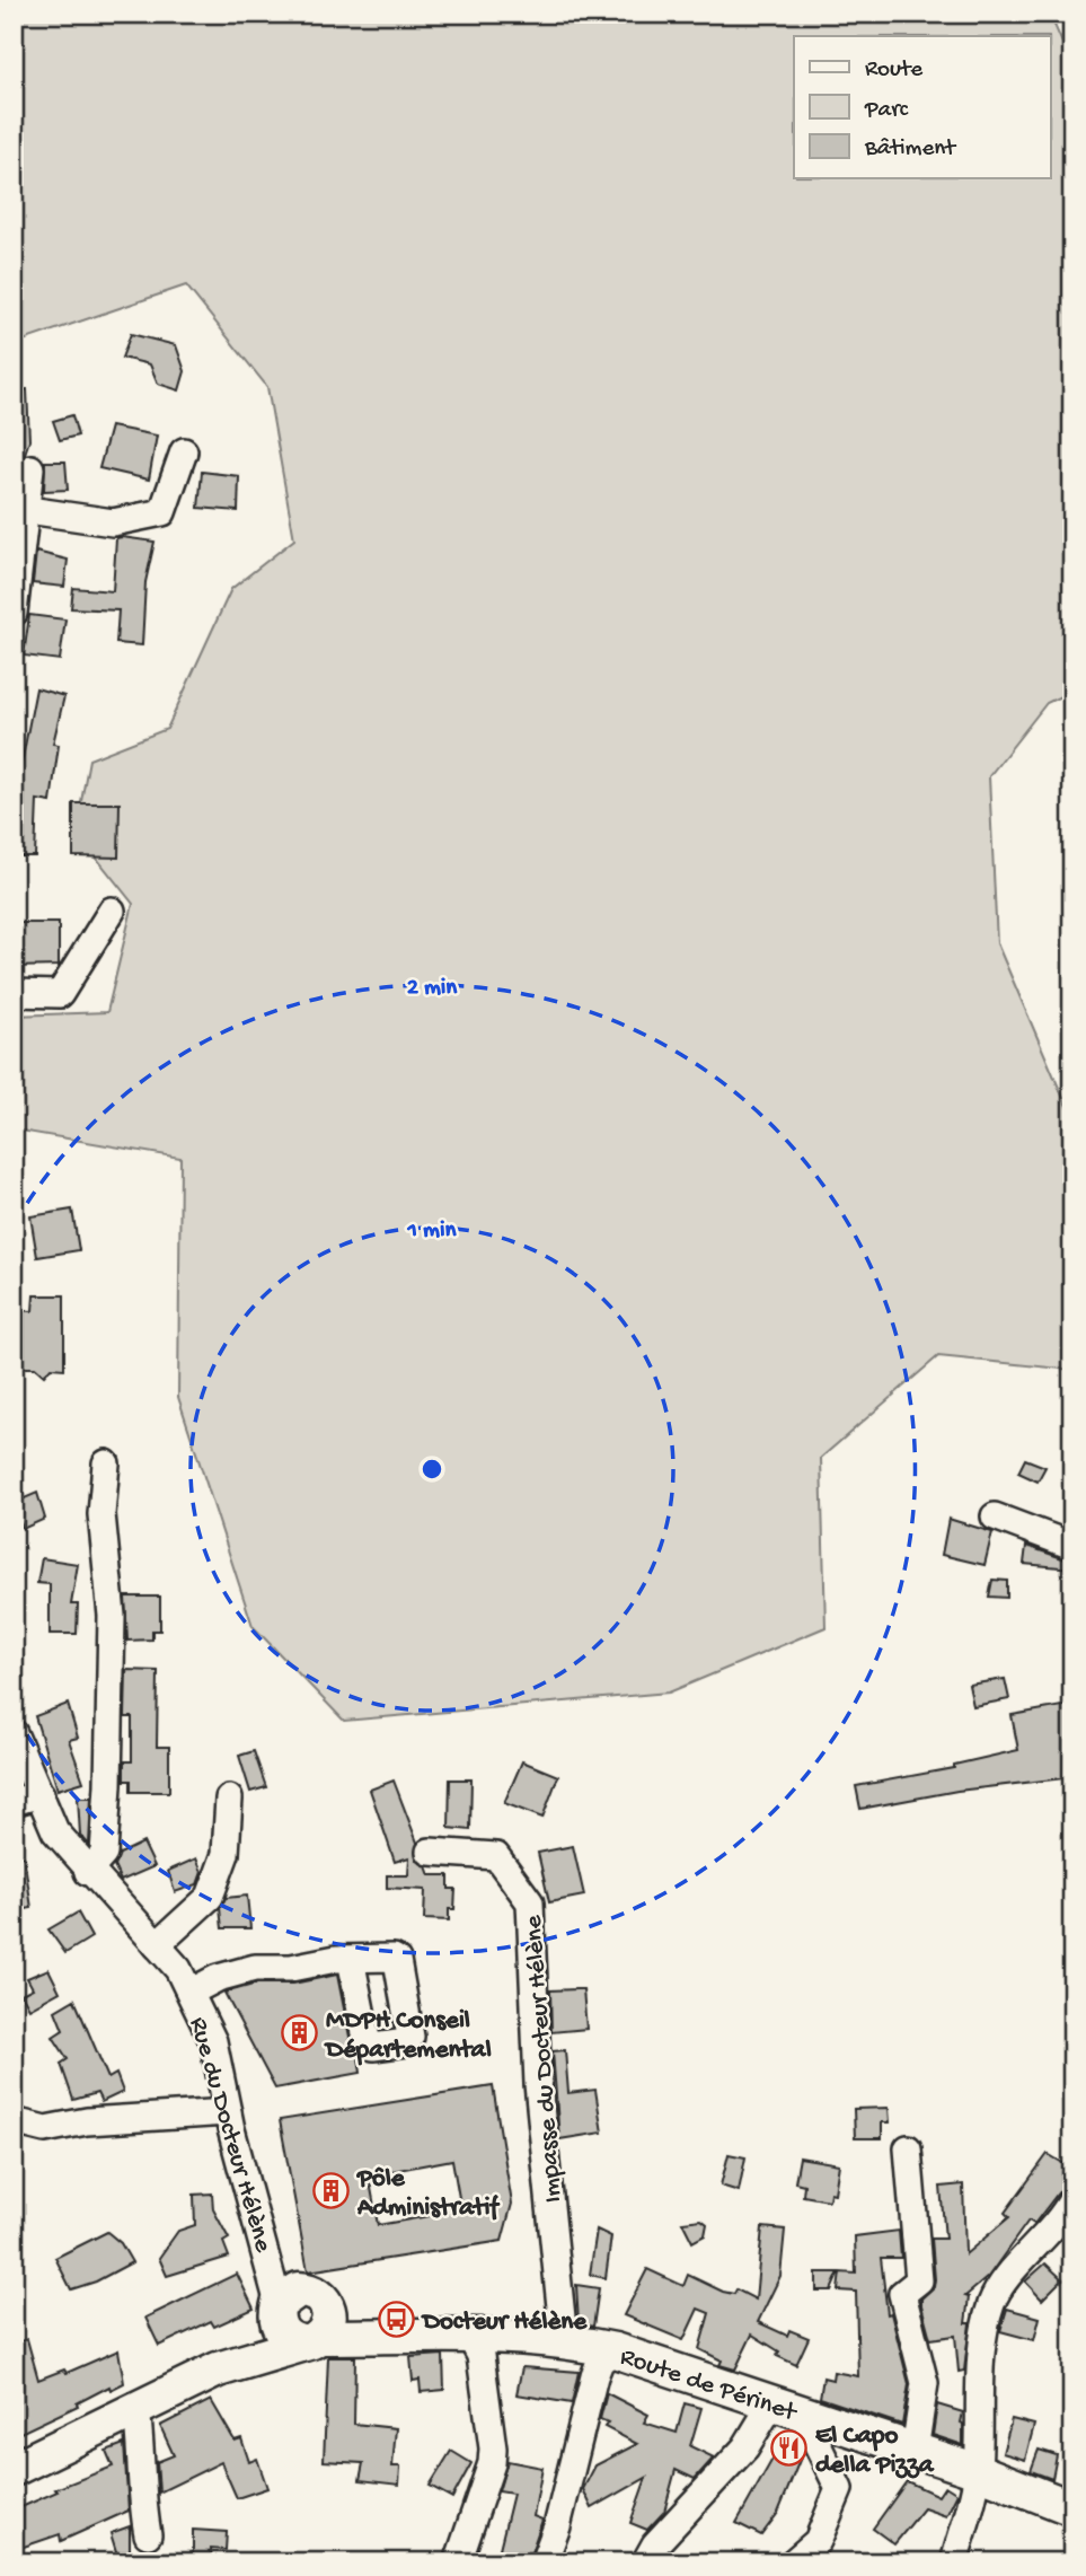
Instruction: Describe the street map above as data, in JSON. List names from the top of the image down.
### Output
{
  "streets": {
    "main road": ["Route de Périnet"],
    "street": ["Impasse du Docteur Hélène", "Rue du Docteur Hélène"]
  },
  "crossings": [
    ["Impasse du Docteur Hélène", "Route de Périnet"],
    ["Rue du Docteur Hélène", "Route de Périnet"]
  ],
  "places": {
    "building": ["MDPH Conseil Départemental", "Pôle Administratif"],
    "bus stop": ["Docteur Hélène"],
    "restaurant": ["El Capo della Pizza"]
  },
  "legend": ["Route", "Parc", "Bâtiment"],
  "rings": ["2 min", "1 min"]
}
